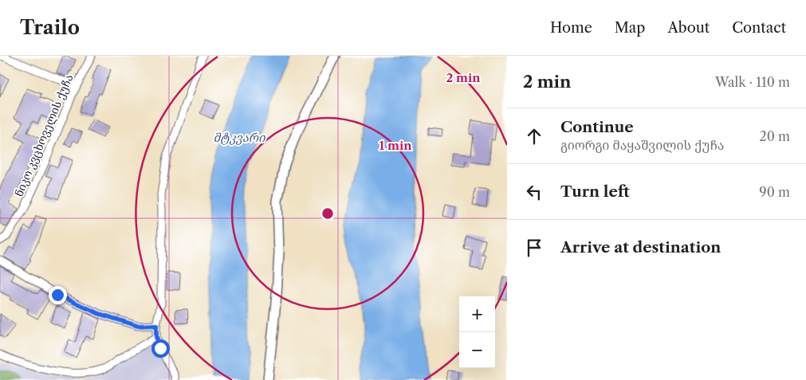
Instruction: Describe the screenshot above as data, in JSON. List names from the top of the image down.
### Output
{
  "streets": {
    "street": ["ნიკო კვცხოველის ქუჩა"]
  },
  "water": ["მტკვარი"],
  "page": {
    "header": "Trailo",
    "nav": [
      "Home",
      "Map",
      "About",
      "Contact"
    ],
    "heading": ["2 min", "Walk · 110 m"],
    "list": [
      ["Continue", "გიორგი მაყაშვილის ქუჩა", "20 m"],
      ["Turn left", "90 m"],
      "Arrive at destination"
    ],
    "map_buttons": ["+", "−"]
  },
  "rings": ["2 min", "1 min"]
}
